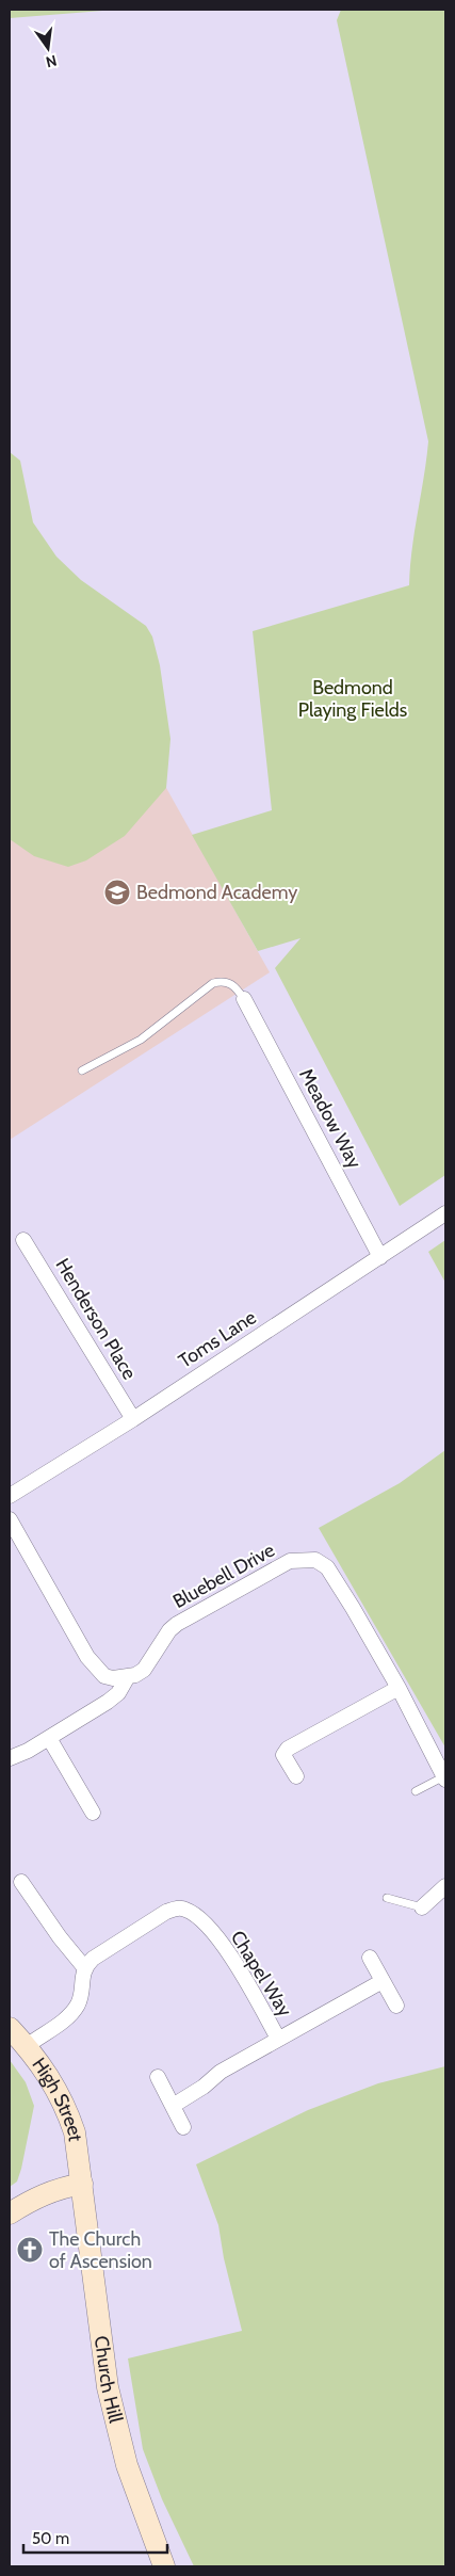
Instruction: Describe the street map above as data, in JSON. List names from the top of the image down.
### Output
{
  "streets": {
    "street": [
      "Meadow Way",
      "Henderson Place",
      "Toms Lane",
      "Bluebell Drive",
      "Chapel Way",
      "High Street",
      "Church Hill"
    ]
  },
  "crossings": [
    ["Meadow Way", "Toms Lane"],
    ["Henderson Place", "Toms Lane"],
    ["High Street", "Church Hill"]
  ],
  "parks": ["Bedmond Playing Fields"],
  "places": {
    "school or university": ["Bedmond Academy"],
    "church": ["The Church of Ascension"]
  },
  "scale_bar": "50 m",
  "north": "bottom"
}
